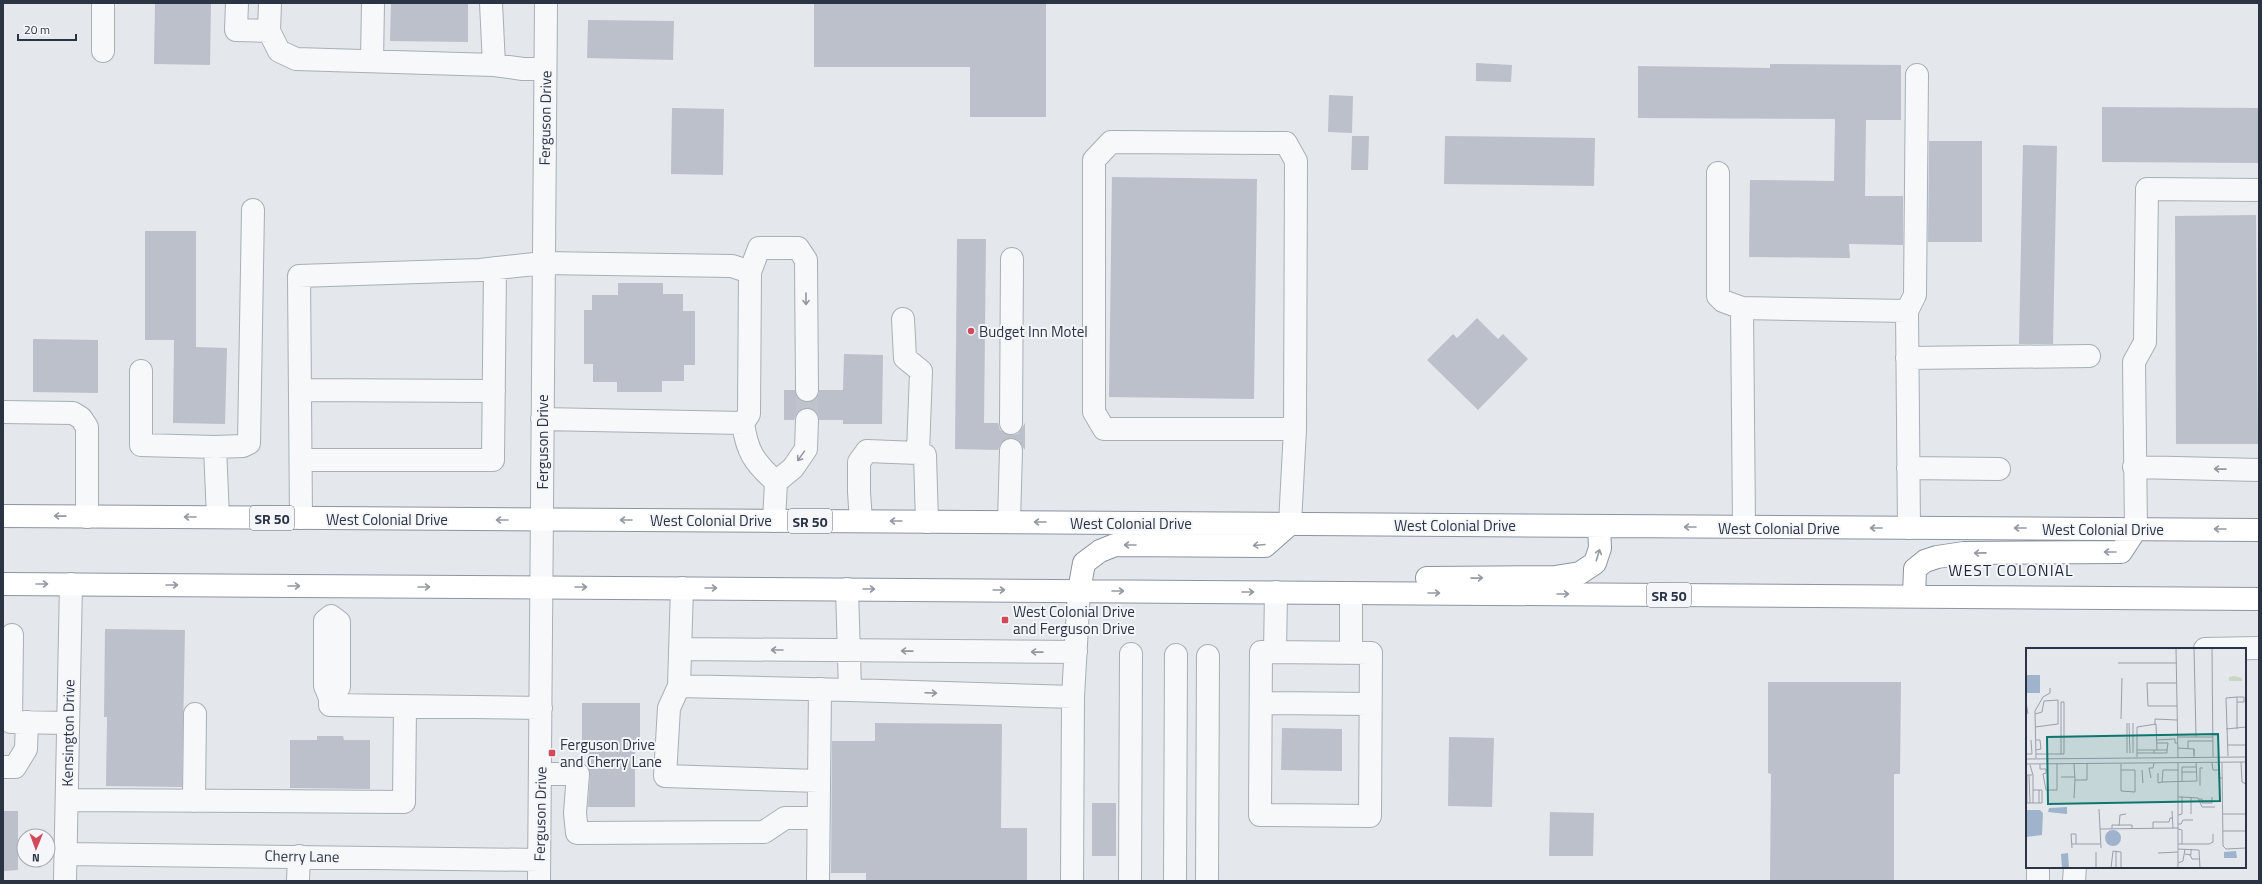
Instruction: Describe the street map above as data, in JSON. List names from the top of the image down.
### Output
{
  "streets": {
    "highway": ["SR 50", "West Colonial Drive"],
    "street": ["Ferguson Drive", "Kensington Drive", "Cherry Lane"]
  },
  "crossings": [
    ["Ferguson Drive", "SR 50"],
    ["Ferguson Drive", "West Colonial Drive"],
    ["Ferguson Drive", "Cherry Lane"],
    ["SR 50", "Kensington Drive"],
    ["Kensington Drive", "Cherry Lane"]
  ],
  "districts": ["WEST COLONIAL"],
  "places": {
    "other": ["Budget Inn Motel"],
    "transit": ["West Colonial Drive and Ferguson Drive", "Ferguson Drive and Cherry Lane"]
  },
  "scale_bar": "20 m",
  "north": "bottom"
}
